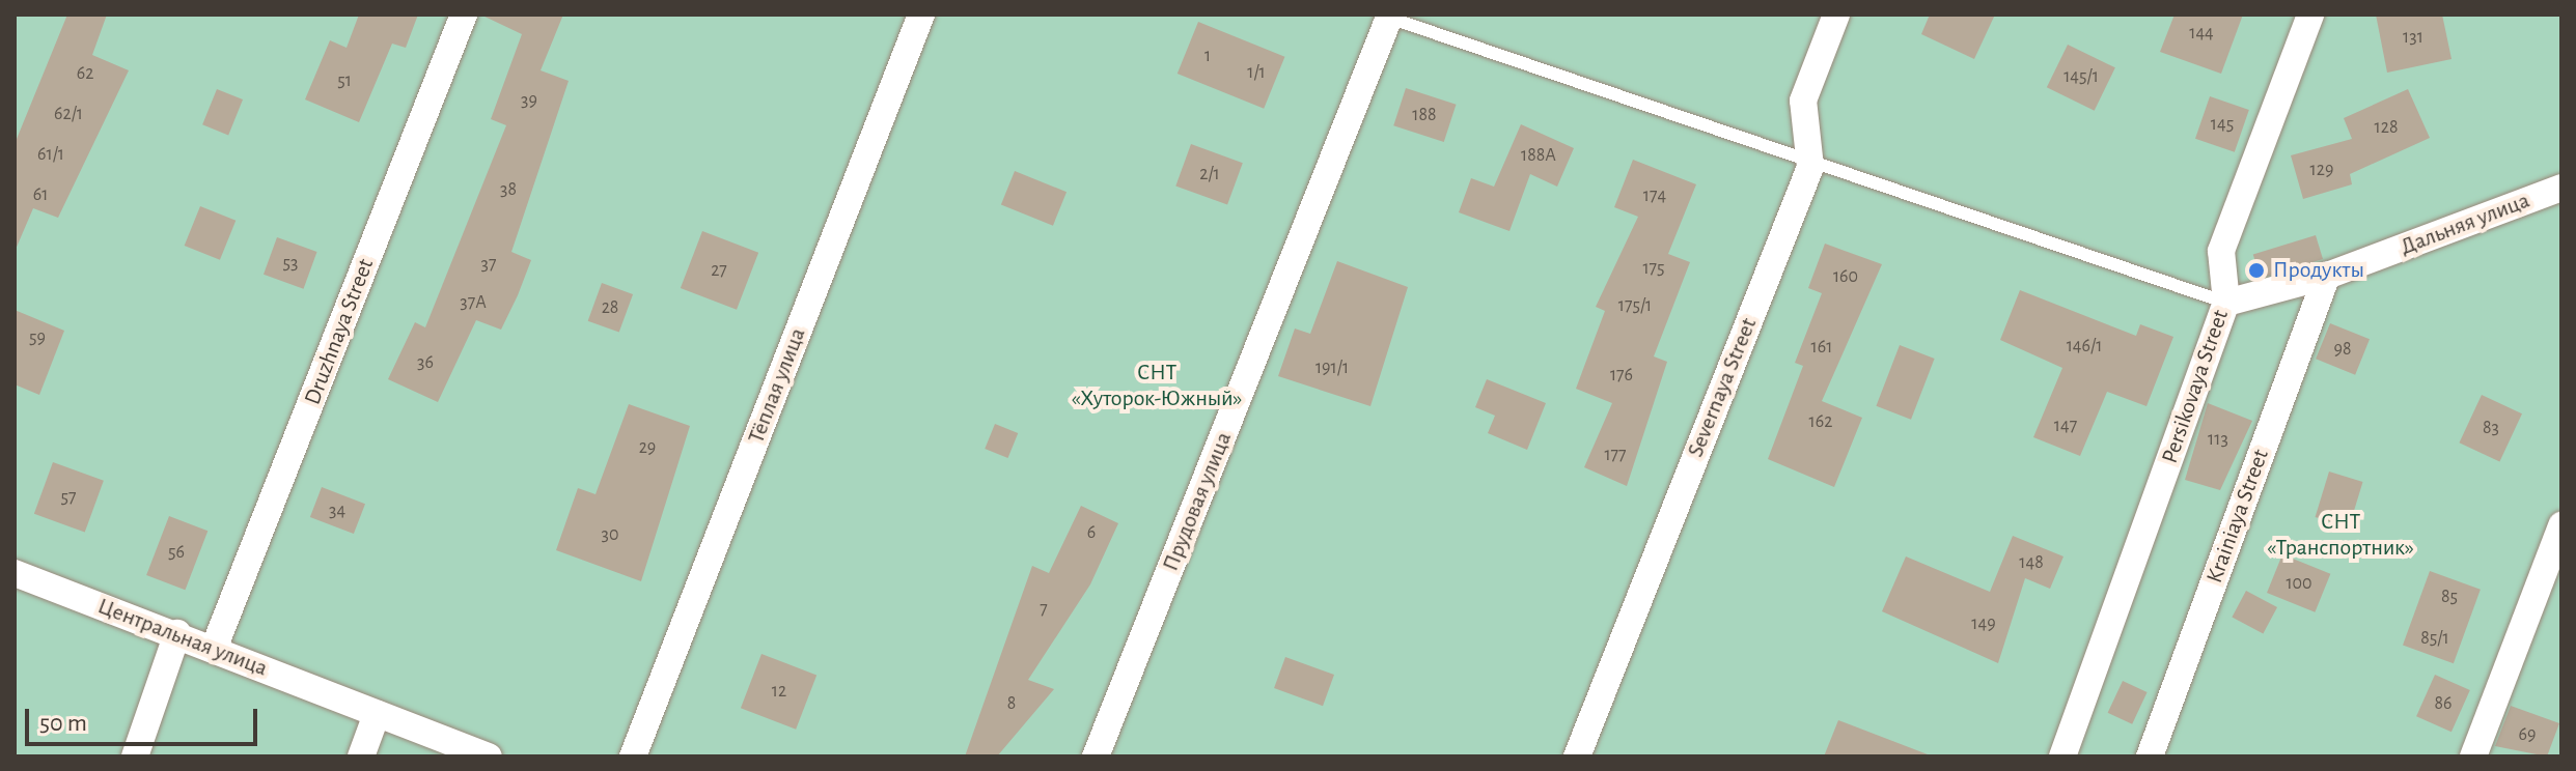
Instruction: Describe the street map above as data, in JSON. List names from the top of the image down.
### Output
{
  "streets": {
    "street": [
      "Дальняя улица",
      "Druzhnaya Street",
      "Тёплая улица",
      "Persikovaya Street",
      "Severnaya Street",
      "Прудовая улица",
      "Krainiaya Street",
      "Центральная улица"
    ]
  },
  "crossings": [
    ["Дальняя улица", "Persikovaya Street"],
    ["Дальняя улица", "Krainiaya Street"],
    ["Druzhnaya Street", "Центральная улица"]
  ],
  "parks": ["СНТ «Хуторок-Южный»", "СНТ «Транспортник»"],
  "places": ["Продукты"],
  "house_numbers": [
    "144",
    "131",
    "1",
    "1/1",
    "62",
    "145/1",
    "51",
    "39",
    "62/1",
    "188",
    "145",
    "128",
    "61/1",
    "188А",
    "129",
    "2/1",
    "38",
    "61",
    "174",
    "53",
    "37",
    "175",
    "27",
    "160",
    "37А",
    "175/1",
    "28",
    "59",
    "146/1",
    "161",
    "98",
    "36",
    "191/1",
    "176",
    "162",
    "147",
    "83",
    "113",
    "29",
    "177",
    "57",
    "34",
    "6",
    "30",
    "56",
    "148",
    "100",
    "85",
    "7",
    "149",
    "85/1",
    "12",
    "8",
    "86",
    "69"
  ],
  "scale_bar": "50 m"
}
